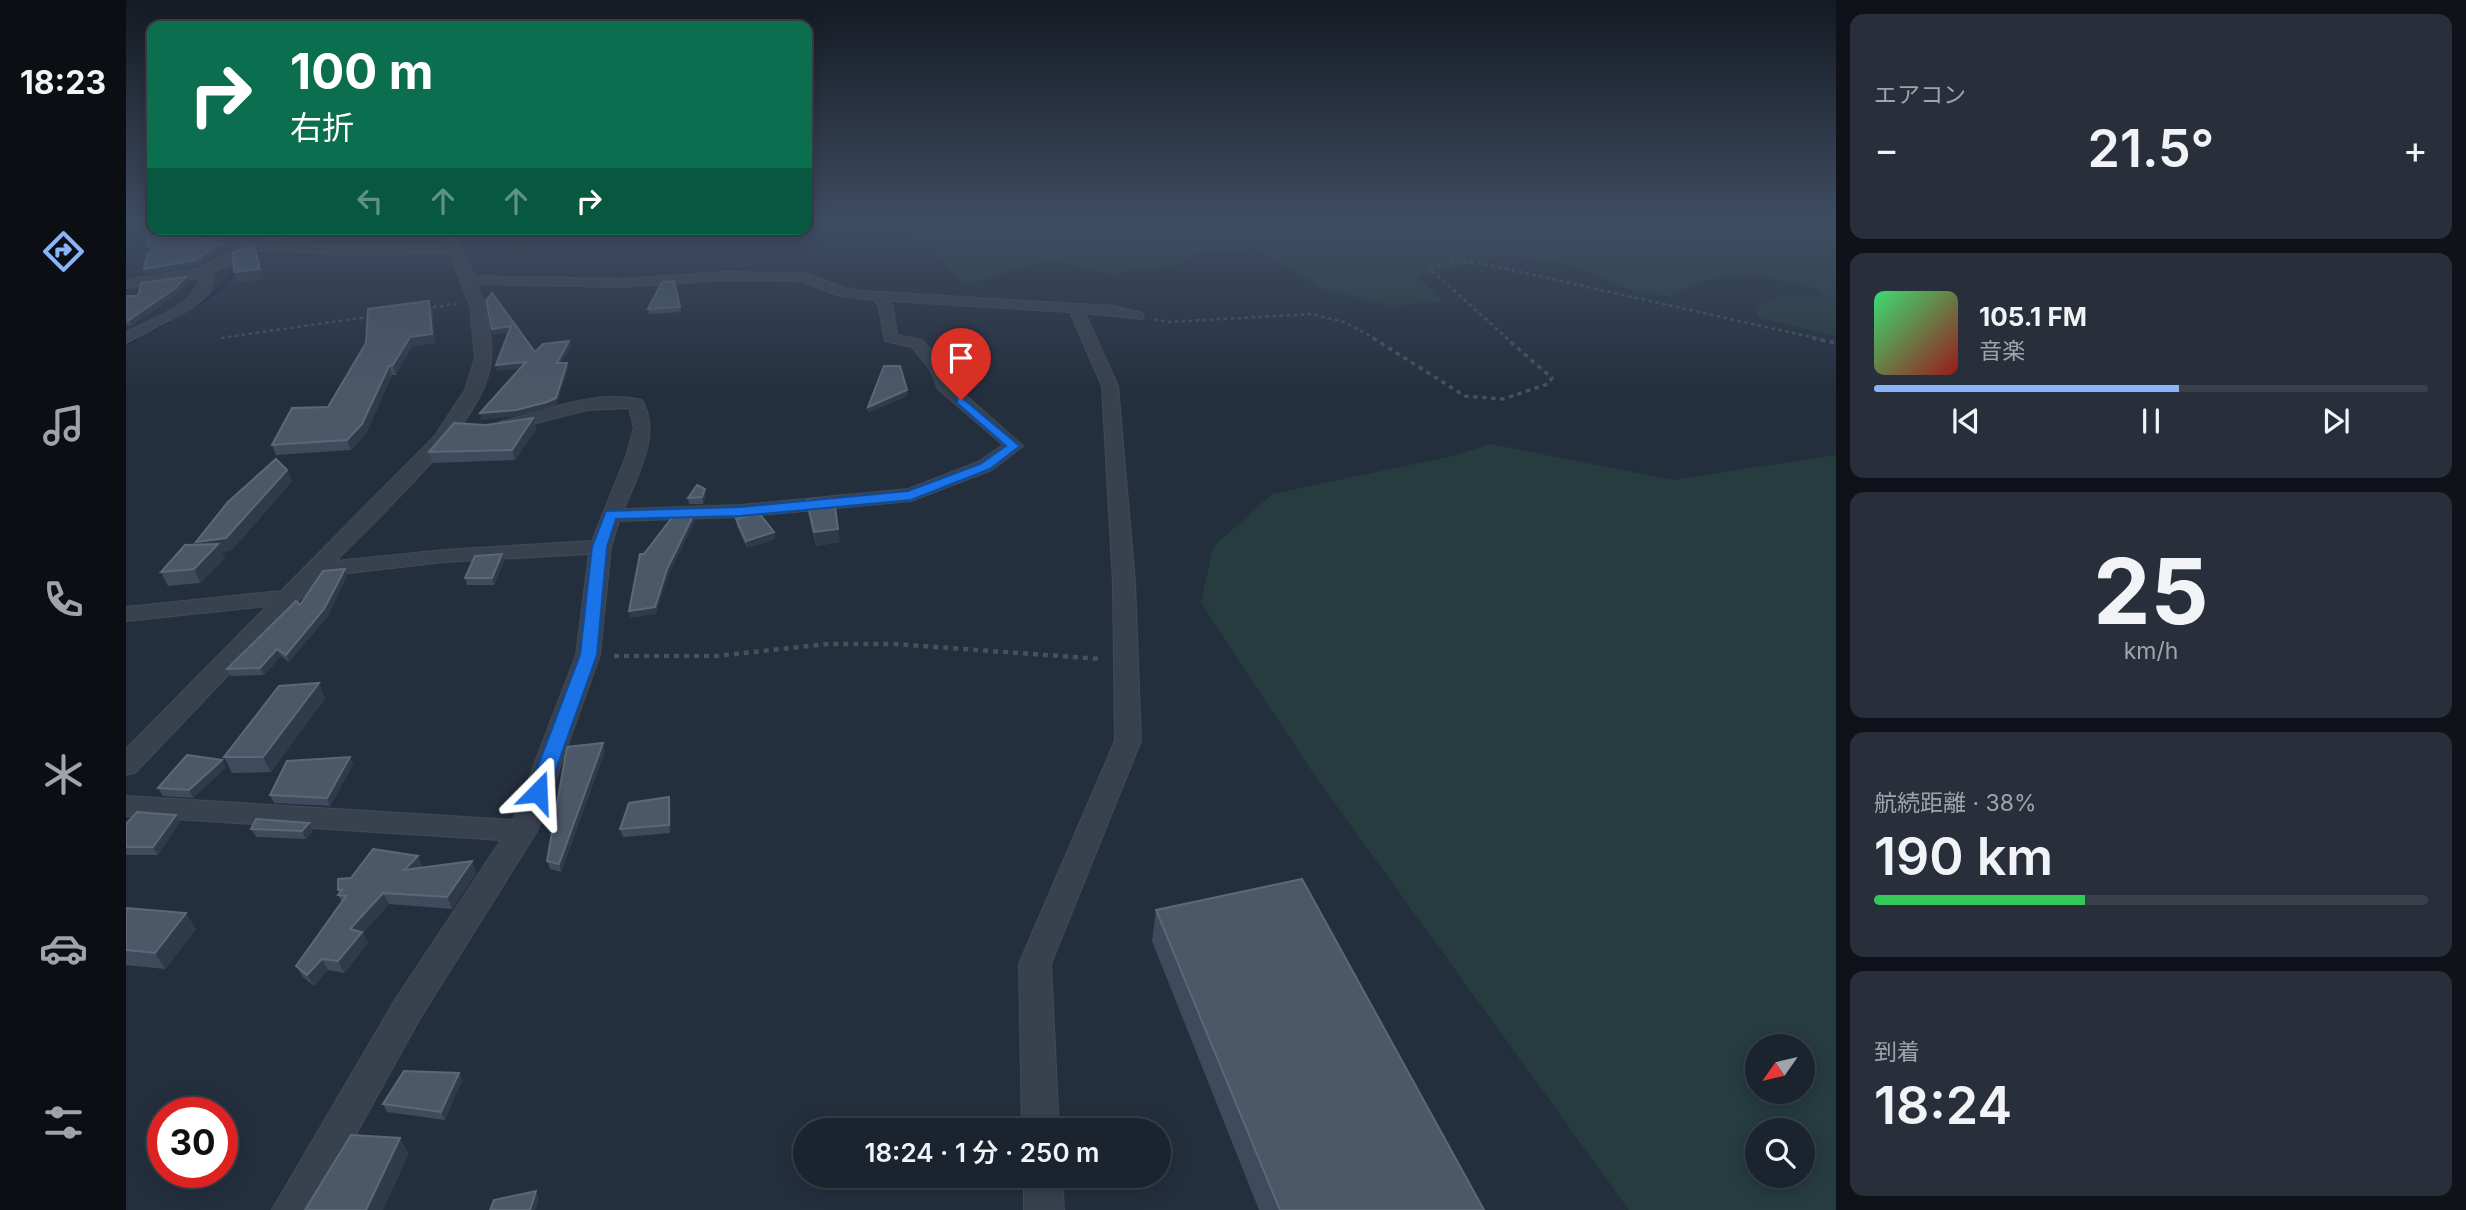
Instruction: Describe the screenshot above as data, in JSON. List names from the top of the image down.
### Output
{
  "north": "bottom left",
  "page": {
    "tabs": "18:23",
    "tile": [
      "エアコン",
      ["25", "km/h"],
      ["航続距離 · 38%", "190 km"],
      ["到着", "18:24"]
    ],
    "turn": ["100 m", "右折"],
    "heat": ["−", "21.5°", "+"],
    "song": ["105.1 FM", "音楽"],
    "limit": "30",
    "trip": "18:24 · 1 分 · 250 m"
  }
}
